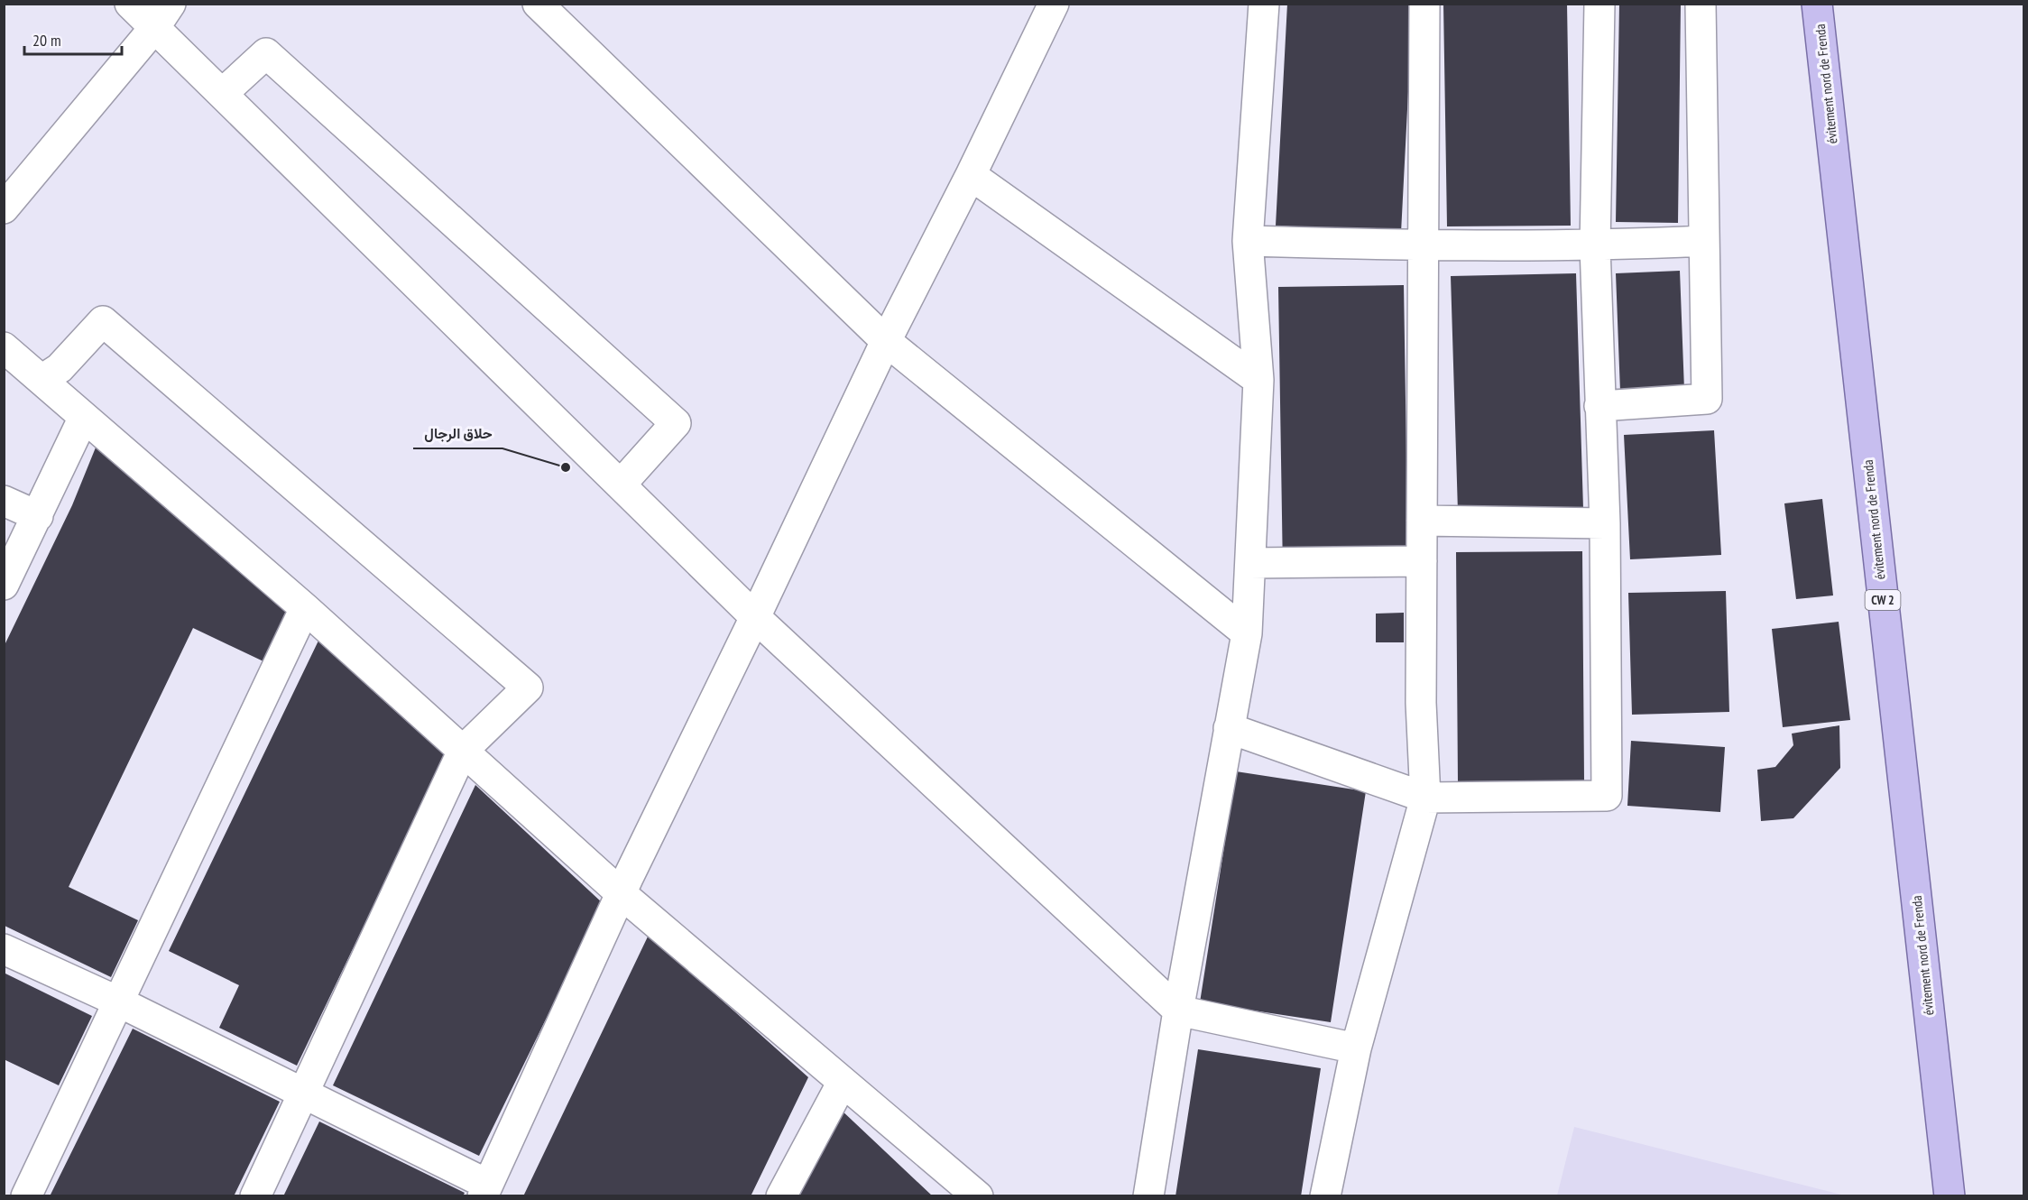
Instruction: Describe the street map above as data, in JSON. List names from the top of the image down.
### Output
{
  "streets": {
    "main road": ["évitement nord de Frenda", "CW 2"]
  },
  "places": ["حلاق الرجال"],
  "scale_bar": "20 m"
}
